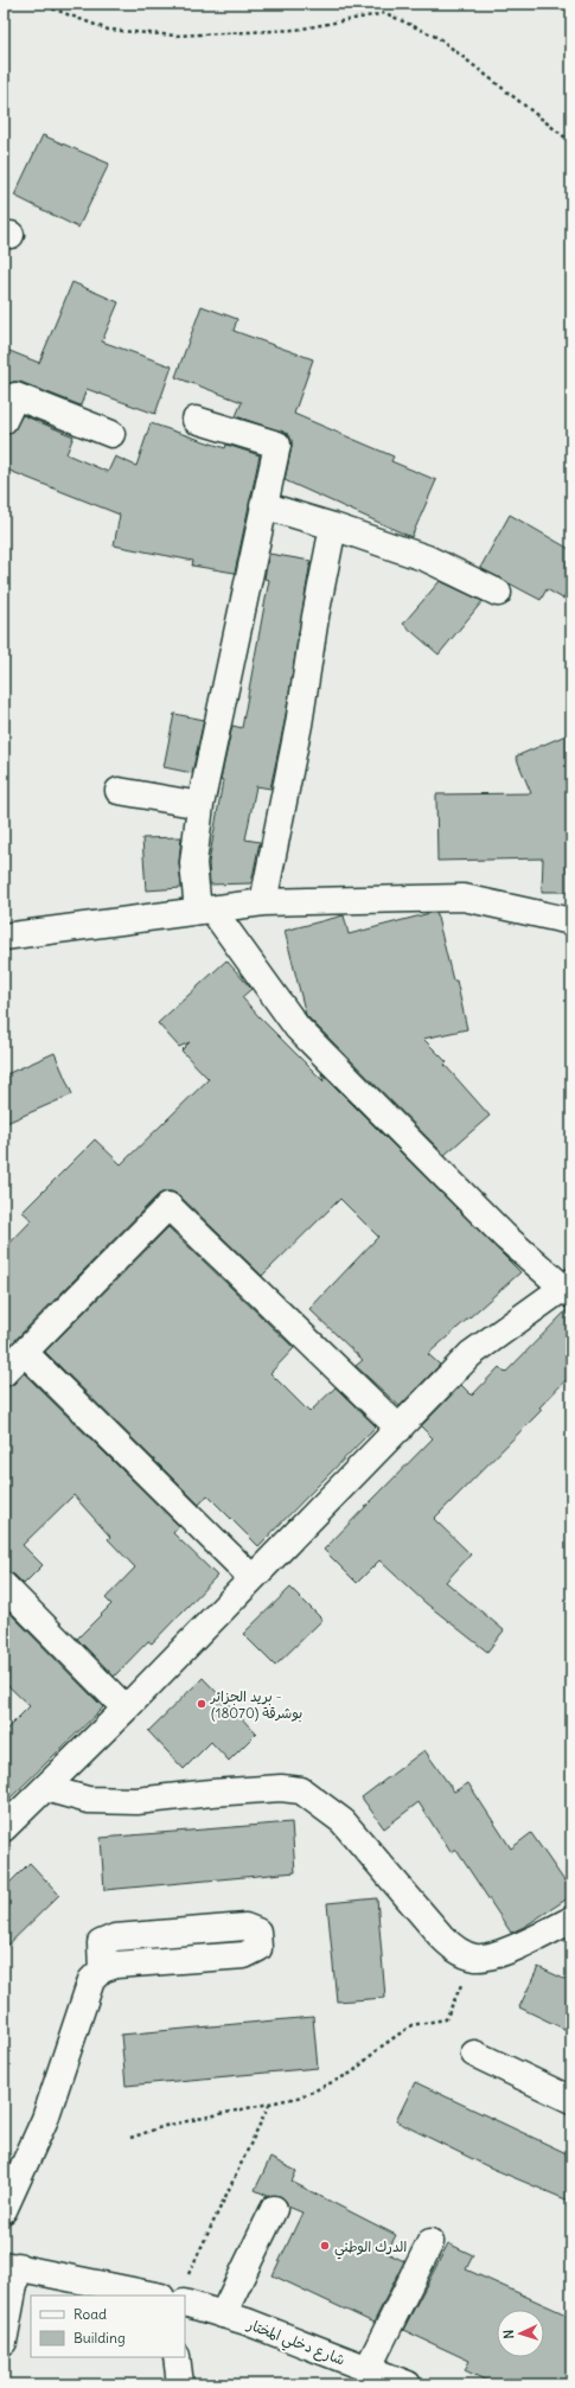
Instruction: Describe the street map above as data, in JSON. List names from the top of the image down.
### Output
{
  "streets": {
    "street": ["شارع دخلي المختار"]
  },
  "places": ["بريد الجزائر - بوشرقة (18070)", "الدرك الوطني"],
  "legend": ["Road", "Building"],
  "north": "left"
}
